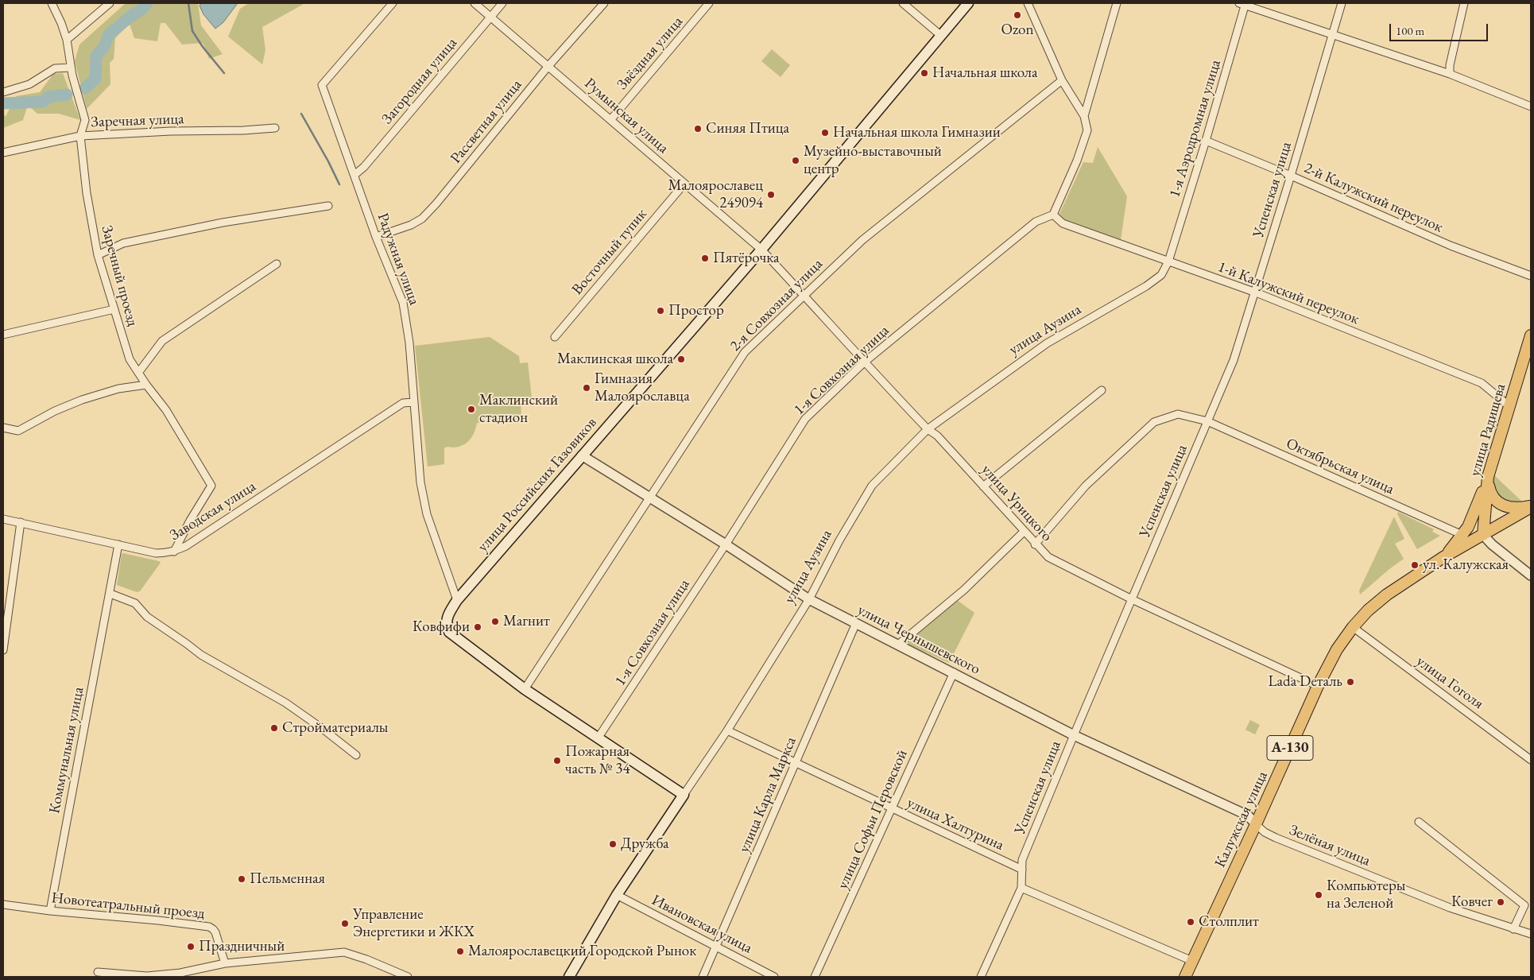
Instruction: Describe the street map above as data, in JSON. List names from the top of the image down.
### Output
{
  "streets": {
    "main road": [
      "улица Аузина",
      "улица Радищева",
      "улица Российских Газовиков",
      "А-130",
      "Калужская улица"
    ],
    "street": [
      "Звёздная улица",
      "Загородная улица",
      "Румынская улица",
      "Заречная улица",
      "Рассветная улица",
      "1-я Аэродромная улица",
      "Успенская улица",
      "2-й Калужский переулок",
      "Восточный тупик",
      "Радужная улица",
      "Заречный проезд",
      "1-й Калужский переулок",
      "2-я Совхозная улица",
      "1-я Совхозная улица",
      "Октябрьская улица",
      "улица Урицкого",
      "Заводская улица",
      "улица Чернышевского",
      "улица Гоголя",
      "Коммунальная улица",
      "улица Карла Маркса",
      "улица Софьи Перовской",
      "улица Халтурина",
      "Зелёная улица",
      "Новотеатральный проезд",
      "Ивановская улица"
    ]
  },
  "crossings": [
    ["Звёздная улица", "Румынская улица"],
    ["Загородная улица", "Румынская улица"],
    ["Загородная улица", "Радужная улица"],
    ["Румынская улица", "Рассветная улица"],
    ["Румынская улица", "Восточный тупик"],
    ["Румынская улица", "улица Российских Газовиков"],
    ["Румынская улица", "улица Урицкого"],
    ["Заречная улица", "Заречный проезд"],
    ["Рассветная улица", "Радужная улица"],
    ["1-я Аэродромная улица", "2-й Калужский переулок"],
    ["1-я Аэродромная улица", "1-й Калужский переулок"],
    ["1-я Аэродромная улица", "улица Аузина"],
    ["Успенская улица", "2-й Калужский переулок"],
    ["Успенская улица", "1-й Калужский переулок"],
    ["Успенская улица", "Октябрьская улица"],
    ["Успенская улица", "улица Урицкого"],
    ["Успенская улица", "улица Чернышевского"],
    ["Успенская улица", "улица Халтурина"],
    ["Радужная улица", "улица Российских Газовиков"],
    ["Радужная улица", "Заводская улица"],
    ["Заречный проезд", "Заводская улица"],
    ["1-й Калужский переулок", "улица Аузина"],
    ["1-й Калужский переулок", "1-я Совхозная улица"],
    ["1-й Калужский переулок", "улица Радищева"],
    ["2-я Совхозная улица", "улица Российских Газовиков"],
    ["2-я Совхозная улица", "улица Урицкого"],
    ["2-я Совхозная улица", "улица Чернышевского"],
    ["улица Аузина", "улица Урицкого"],
    ["улица Аузина", "улица Чернышевского"],
    ["улица Аузина", "улица Халтурина"],
    ["улица Аузина", "Ивановская улица"],
    ["1-я Совхозная улица", "улица Урицкого"],
    ["1-я Совхозная улица", "улица Чернышевского"],
    ["улица Радищева", "А-130"],
    ["улица Радищева", "Калужская улица"],
    ["улица Российских Газовиков", "улица Урицкого"],
    ["улица Российских Газовиков", "улица Чернышевского"],
    ["улица Урицкого", "Калужская улица"],
    ["Заводская улица", "Коммунальная улица"],
    ["улица Чернышевского", "улица Карла Маркса"],
    ["улица Чернышевского", "улица Софьи Перовской"],
    ["улица Чернышевского", "Калужская улица"],
    ["улица Чернышевского", "Зелёная улица"],
    ["улица Гоголя", "Калужская улица"],
    ["А-130", "Калужская улица"],
    ["Коммунальная улица", "Новотеатральный проезд"],
    ["улица Карла Маркса", "улица Халтурина"],
    ["улица Карла Маркса", "Ивановская улица"],
    ["улица Софьи Перовской", "улица Халтурина"],
    ["Калужская улица", "Зелёная улица"]
  ],
  "places": [
    "Ozon",
    "Начальная школа",
    "Синяя Птица",
    "Начальная школа Гимназии",
    "Музейно-выставочный центр",
    "Малоярославец 249094",
    "Пятёрочка",
    "Простор",
    "Маклинская школа",
    "Гимназия Малоярославца",
    "Маклинский стадион",
    "ул. Калужская",
    "Магнит",
    "Ковфифи",
    "Lada Dеталь",
    "Стройматериалы",
    "Пожарная часть № 34",
    "Дружба",
    "Пельменная",
    "Компьютеры на Зеленой",
    "Ковчег",
    "Столплит",
    "Управление Энергетики и ЖКХ",
    "Праздничный",
    "Малоярославецкий Городской Рынок"
  ],
  "scale_bar": "100 m"
}
